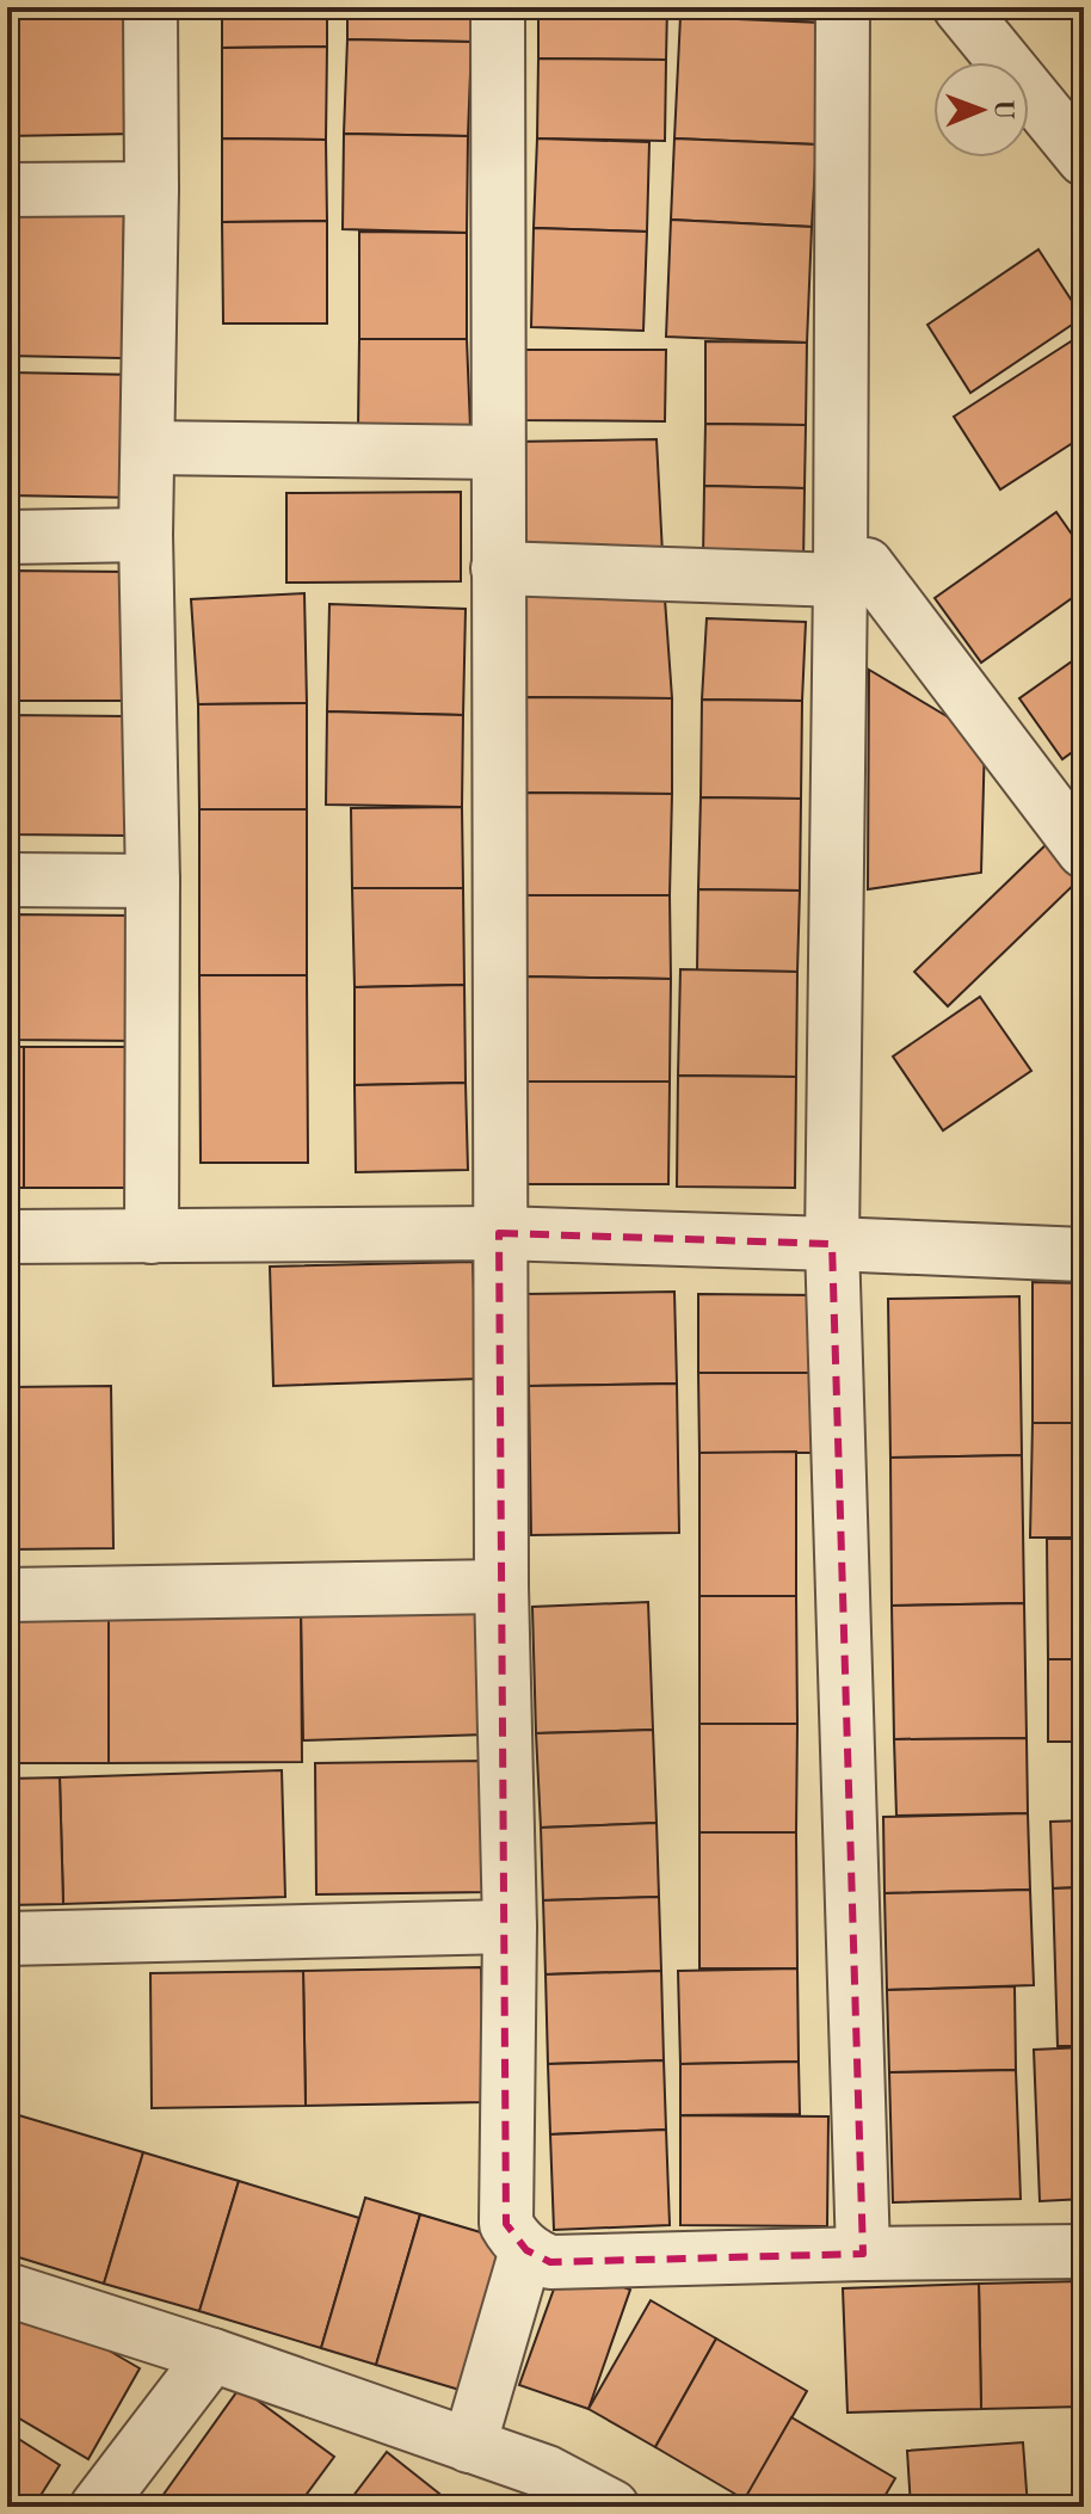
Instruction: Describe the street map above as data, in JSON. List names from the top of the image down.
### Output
{
  "north": "right"
}
